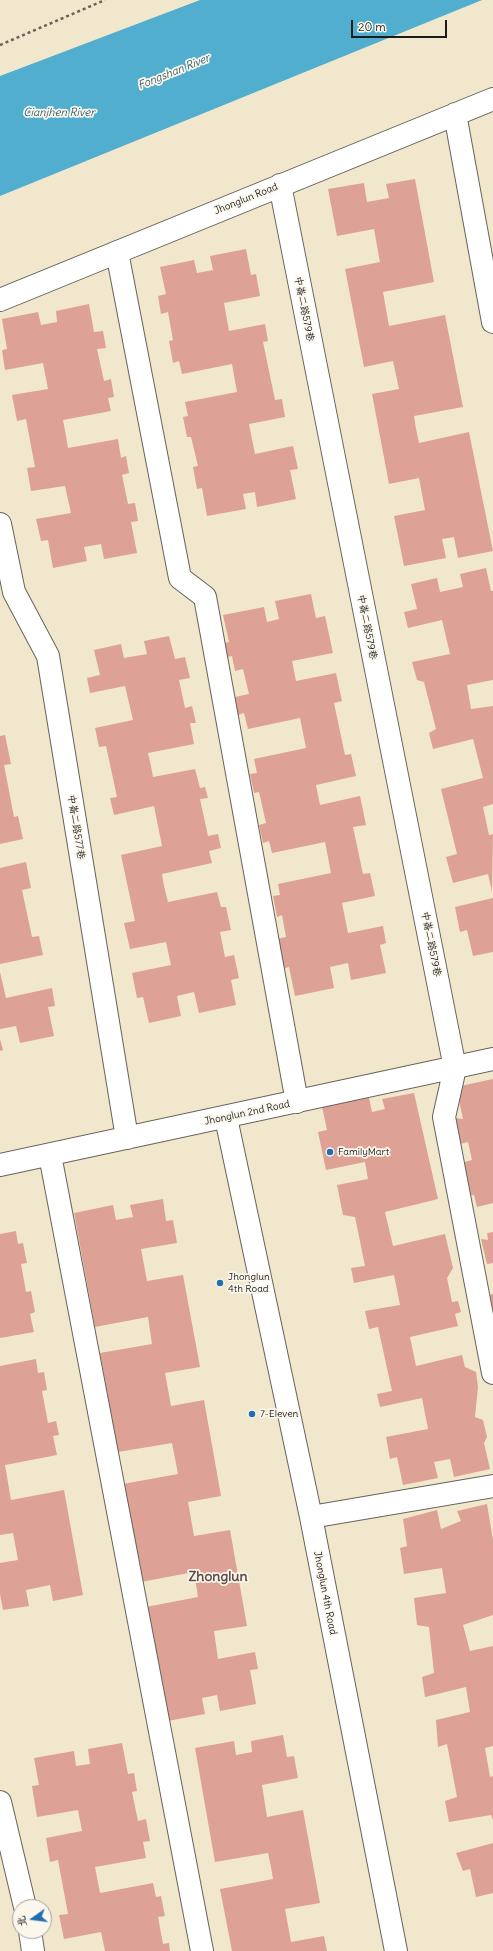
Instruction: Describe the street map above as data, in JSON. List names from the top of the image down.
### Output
{
  "streets": {
    "street": [
      "Jhonglun Road",
      "中崙二路579巷",
      "中崙二路577巷",
      "Jhonglun 2nd Road",
      "Jhonglun 4th Road"
    ]
  },
  "crossings": [
    ["Jhonglun Road", "中崙二路579巷"],
    ["中崙二路579巷", "Jhonglun 2nd Road"],
    ["中崙二路577巷", "Jhonglun 2nd Road"],
    ["Jhonglun 2nd Road", "Jhonglun 4th Road"]
  ],
  "districts": ["Zhonglun"],
  "water": ["Fongshan River", "Cianjhen River"],
  "places": ["FamilyMart", "Jhonglun 4th Road", "7-Eleven"],
  "scale_bar": "20 m",
  "north": "left"
}
